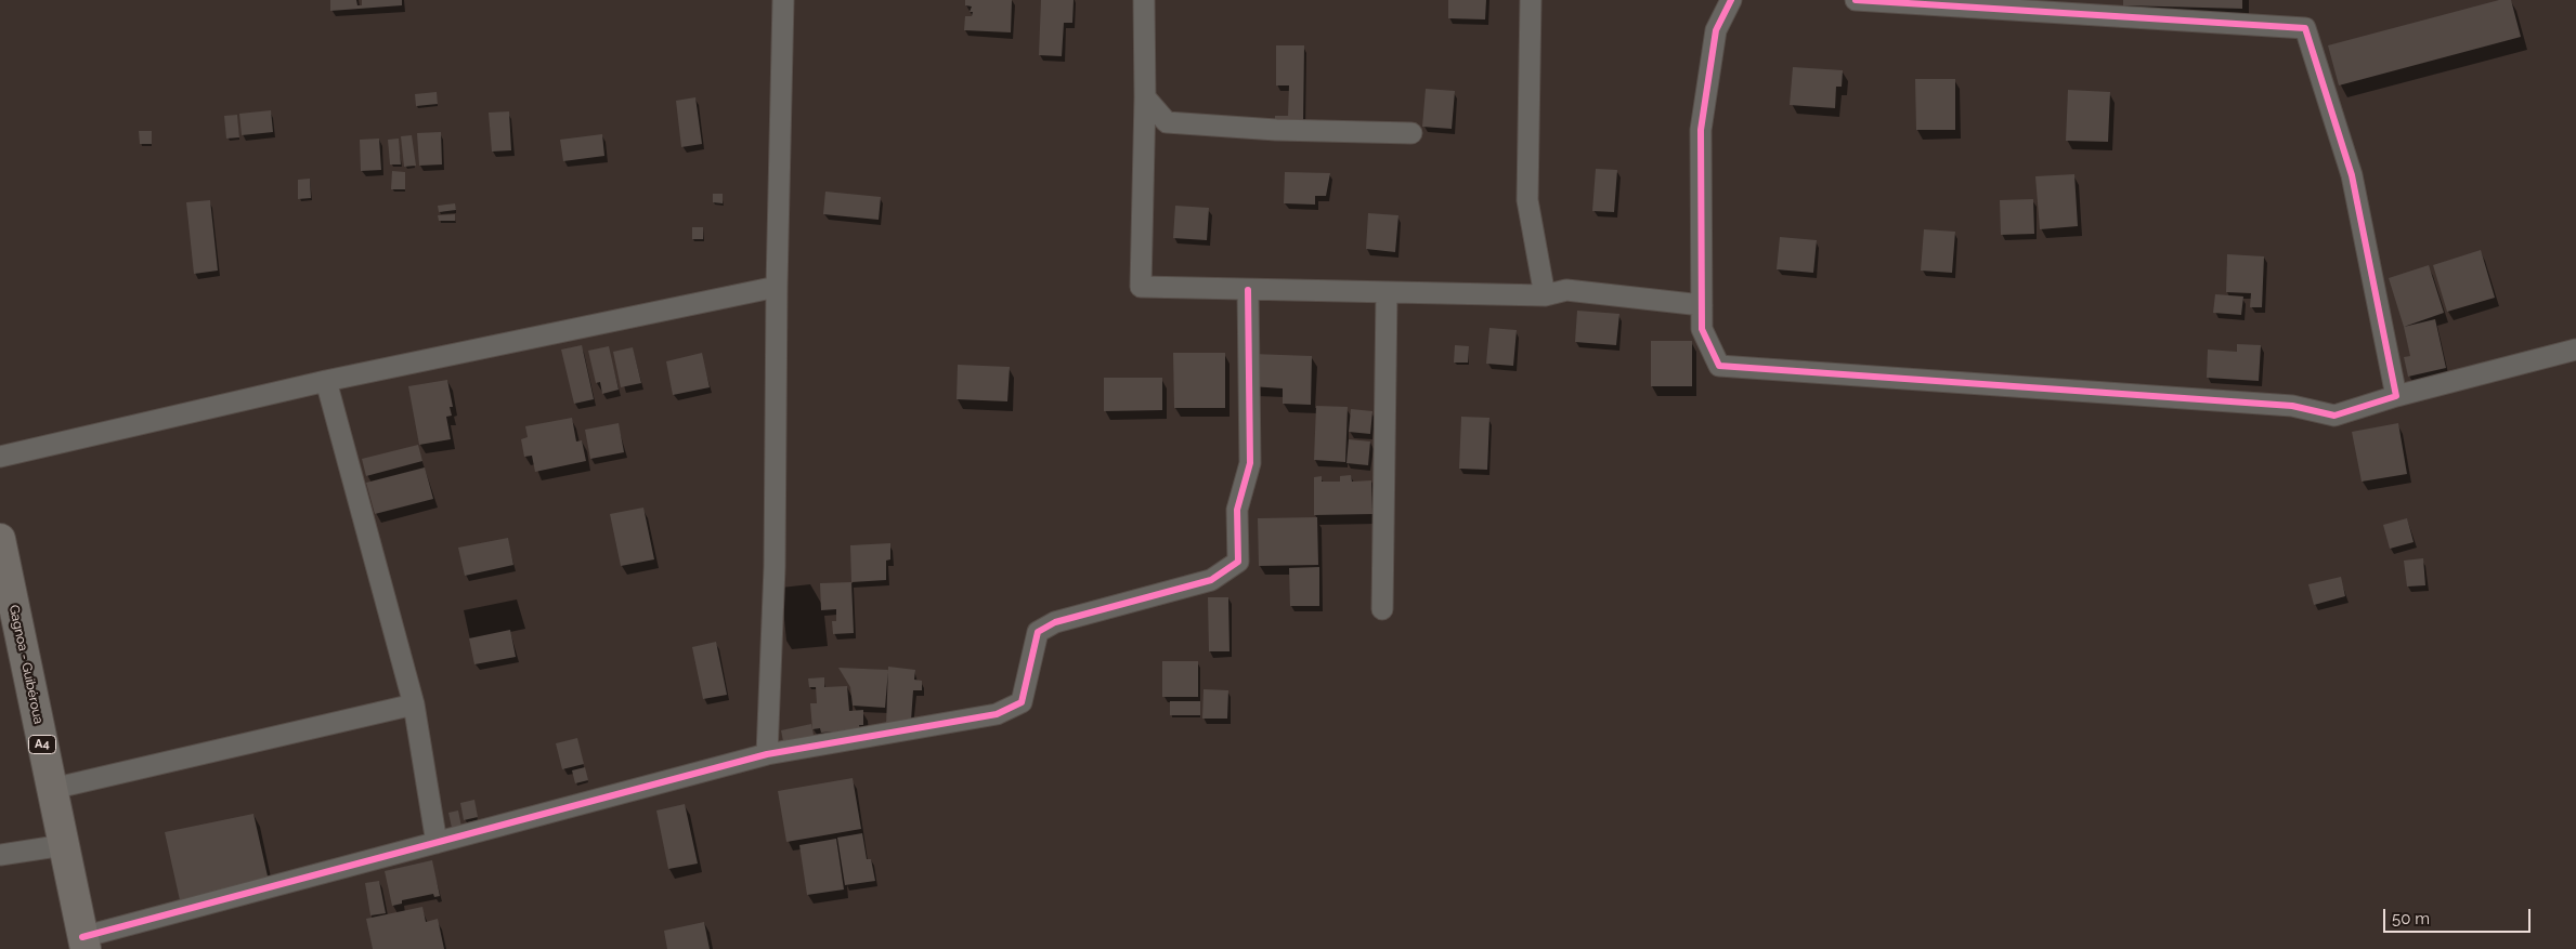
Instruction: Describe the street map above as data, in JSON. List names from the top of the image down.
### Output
{
  "streets": {
    "main road": ["Gagnoa - Guibéroua", "A4"]
  },
  "scale_bar": "50 m"
}
